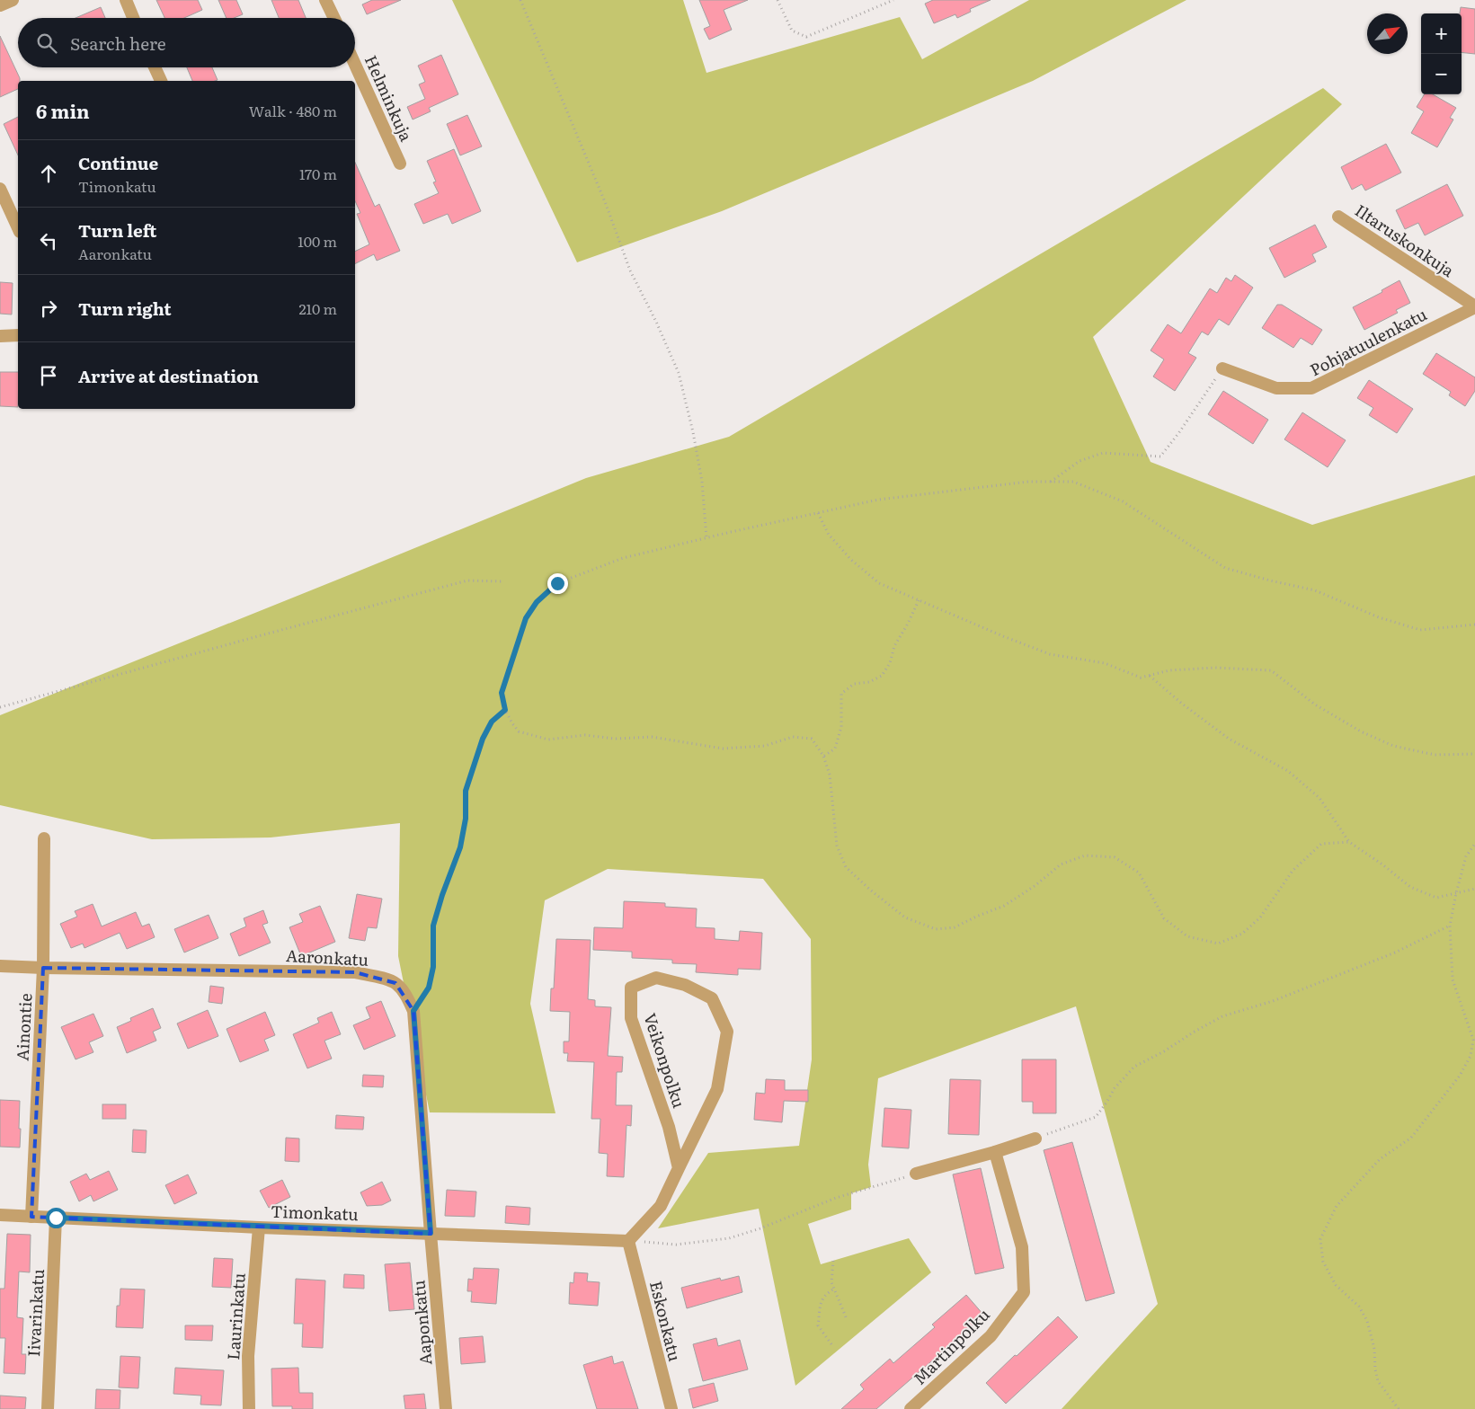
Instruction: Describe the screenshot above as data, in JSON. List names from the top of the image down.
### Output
{
  "streets": {
    "street": [
      "Helminkuja",
      "Iltaruskonkuja",
      "Pohjatuulenkatu",
      "Aaronkatu",
      "Ainontie",
      "Veikonpolku",
      "Timonkatu",
      "Iivarinkatu",
      "Laurinkatu",
      "Eskonkatu",
      "Aaponkatu",
      "Martinpolku"
    ]
  },
  "crossings": [
    ["Iltaruskonkuja", "Pohjatuulenkatu"],
    ["Aaronkatu", "Ainontie"],
    ["Aaronkatu", "Timonkatu"],
    ["Aaronkatu", "Aaponkatu"],
    ["Ainontie", "Timonkatu"],
    ["Veikonpolku", "Timonkatu"],
    ["Veikonpolku", "Eskonkatu"],
    ["Timonkatu", "Iivarinkatu"],
    ["Timonkatu", "Laurinkatu"],
    ["Timonkatu", "Eskonkatu"],
    ["Timonkatu", "Aaponkatu"]
  ],
  "north": "top right",
  "page": {
    "map_buttons": ["+", "−"],
    "search": "Search here",
    "heading": ["6 min", "Walk · 480 m"],
    "list": [
      ["Continue", "Timonkatu", "170 m"],
      ["Turn left", "Aaronkatu", "100 m"],
      ["Turn right", "210 m"],
      "Arrive at destination"
    ]
  }
}
